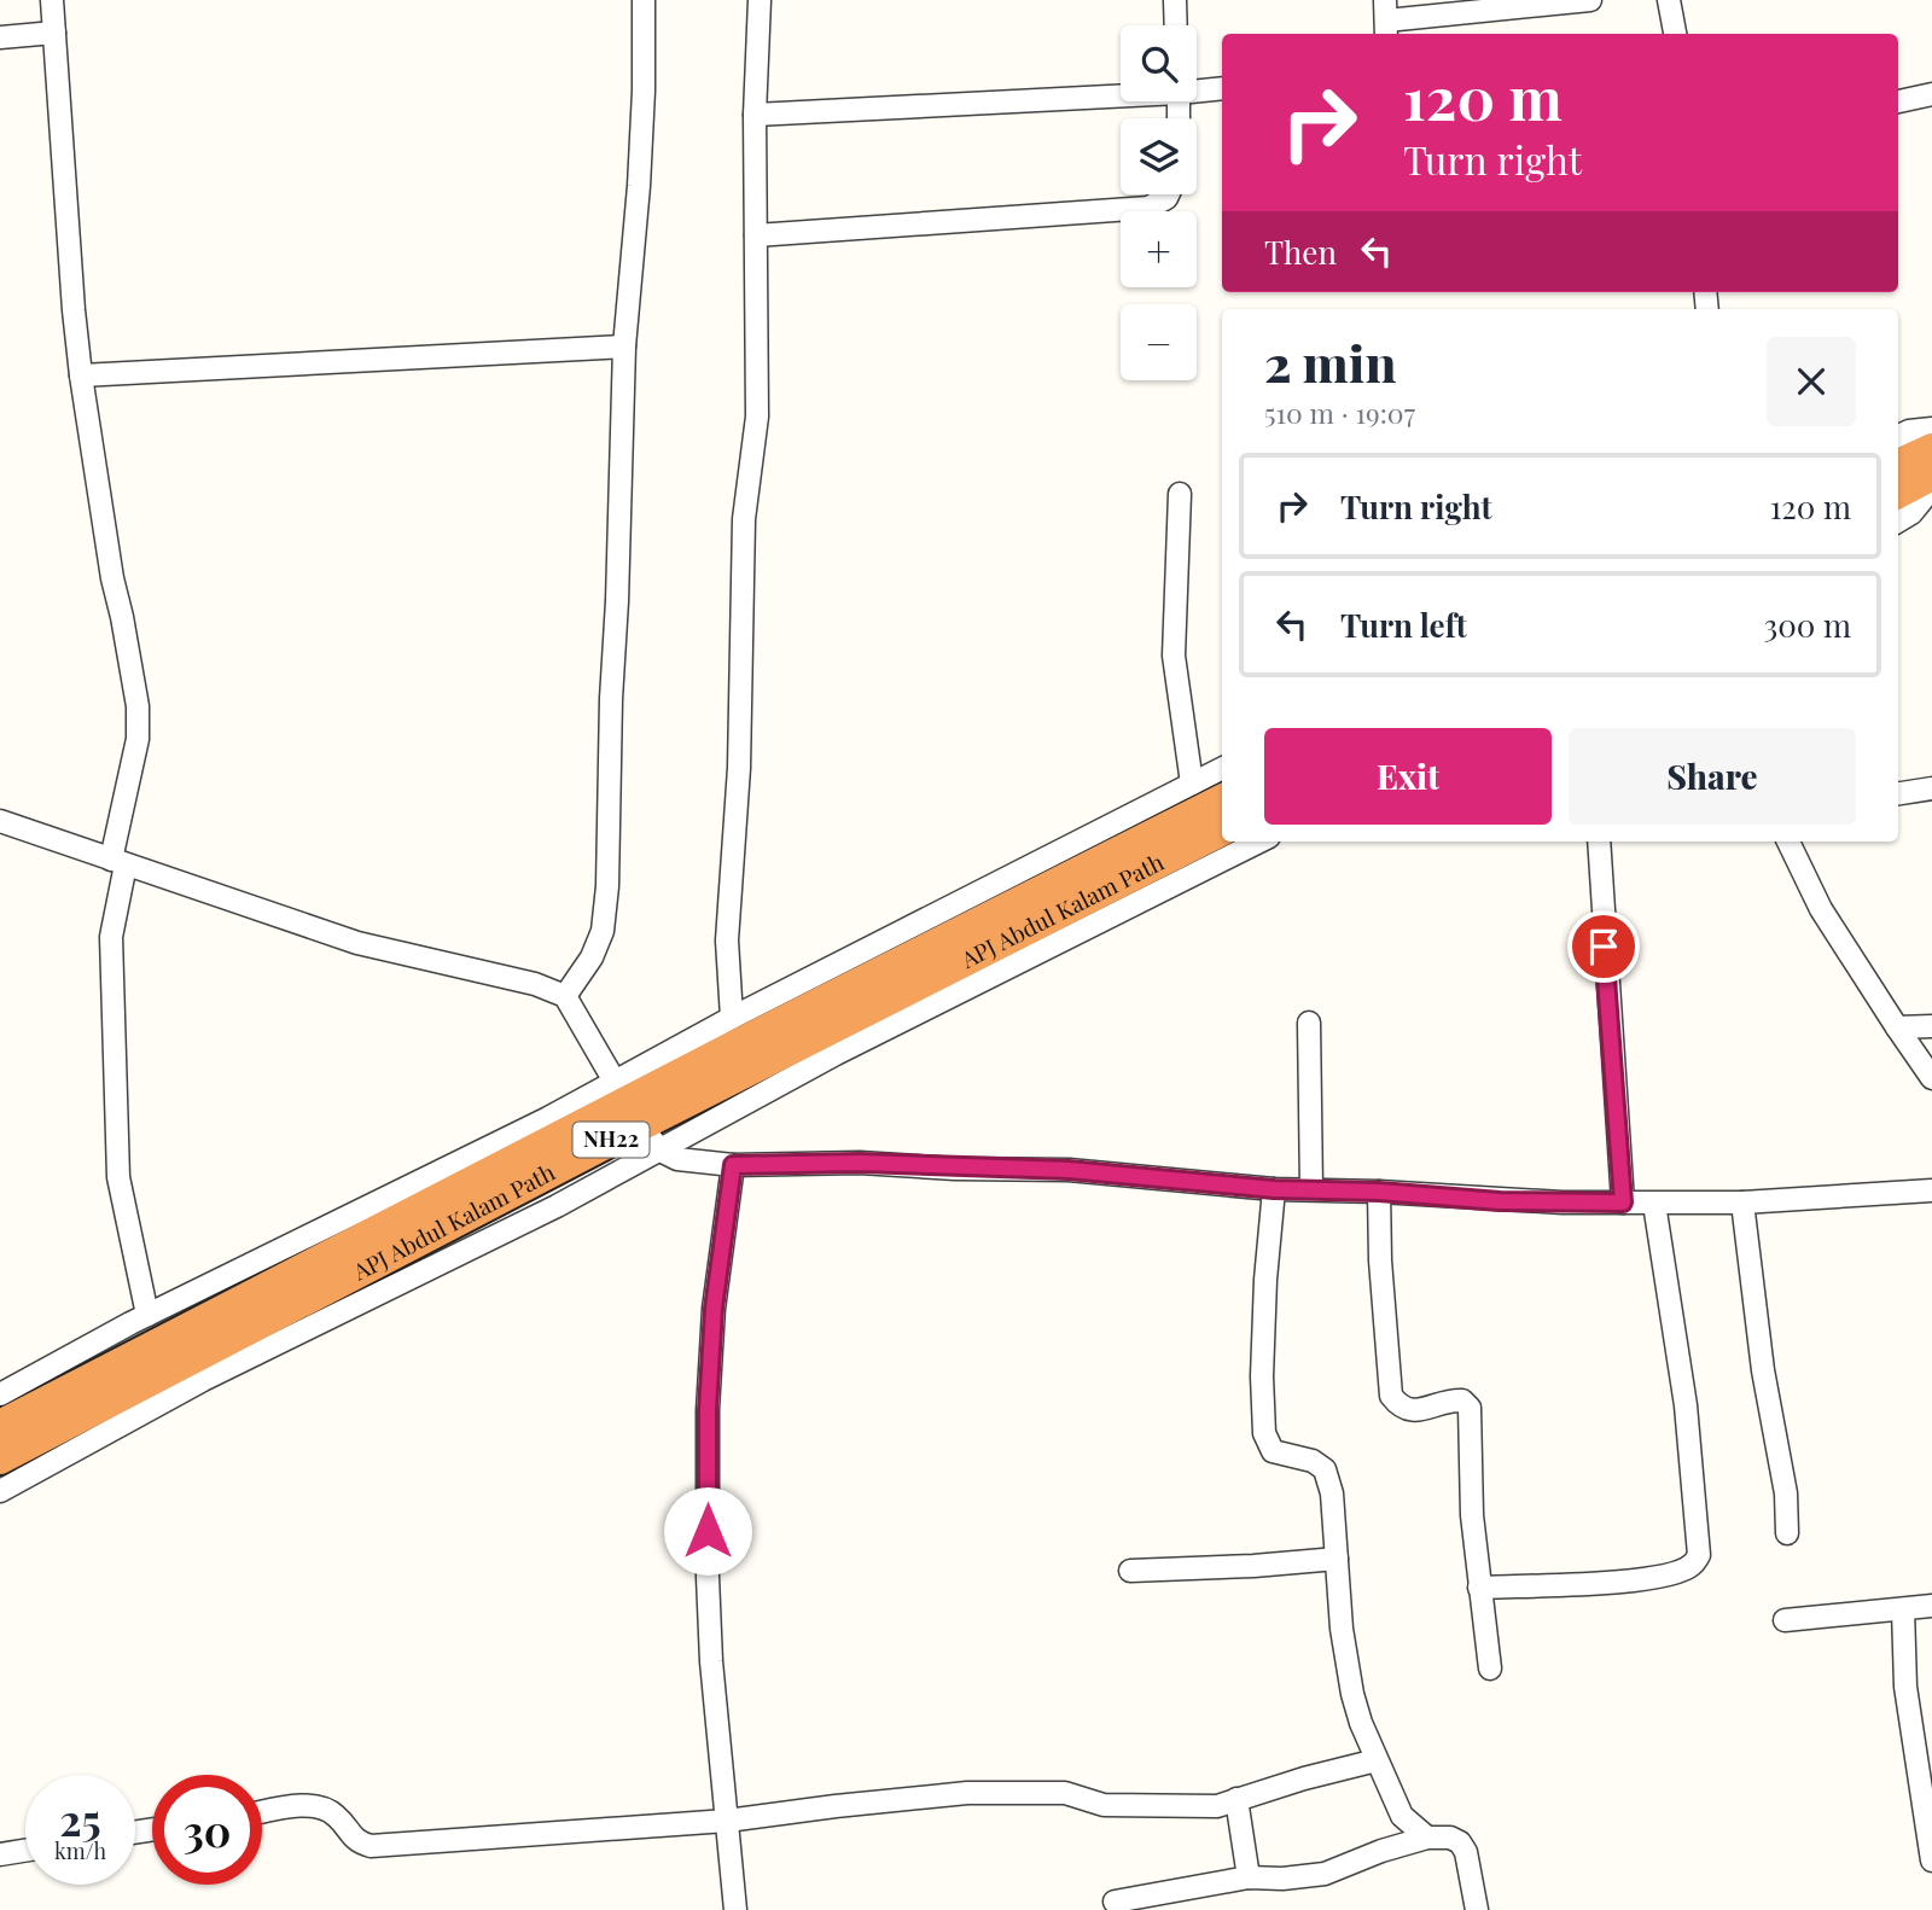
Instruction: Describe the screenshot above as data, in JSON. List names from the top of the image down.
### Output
{
  "streets": {
    "highway": ["APJ Abdul Kalam Path", "NH22"]
  },
  "crossings": [
    ["APJ Abdul Kalam Path", "NH22"]
  ],
  "page": {
    "map_buttons": ["+", "−"],
    "turn": ["120 m", "Turn right"],
    "then": "Then",
    "heading": ["2 min", "510 m · 19:07"],
    "list": [
      {
        "name": "Turn right",
        "value": "120 m"
      },
      {
        "name": "Turn left",
        "value": "300 m"
      }
    ],
    "buttons": ["Exit", "Share"],
    "speed": "25 km/h",
    "limit": "30"
  }
}
